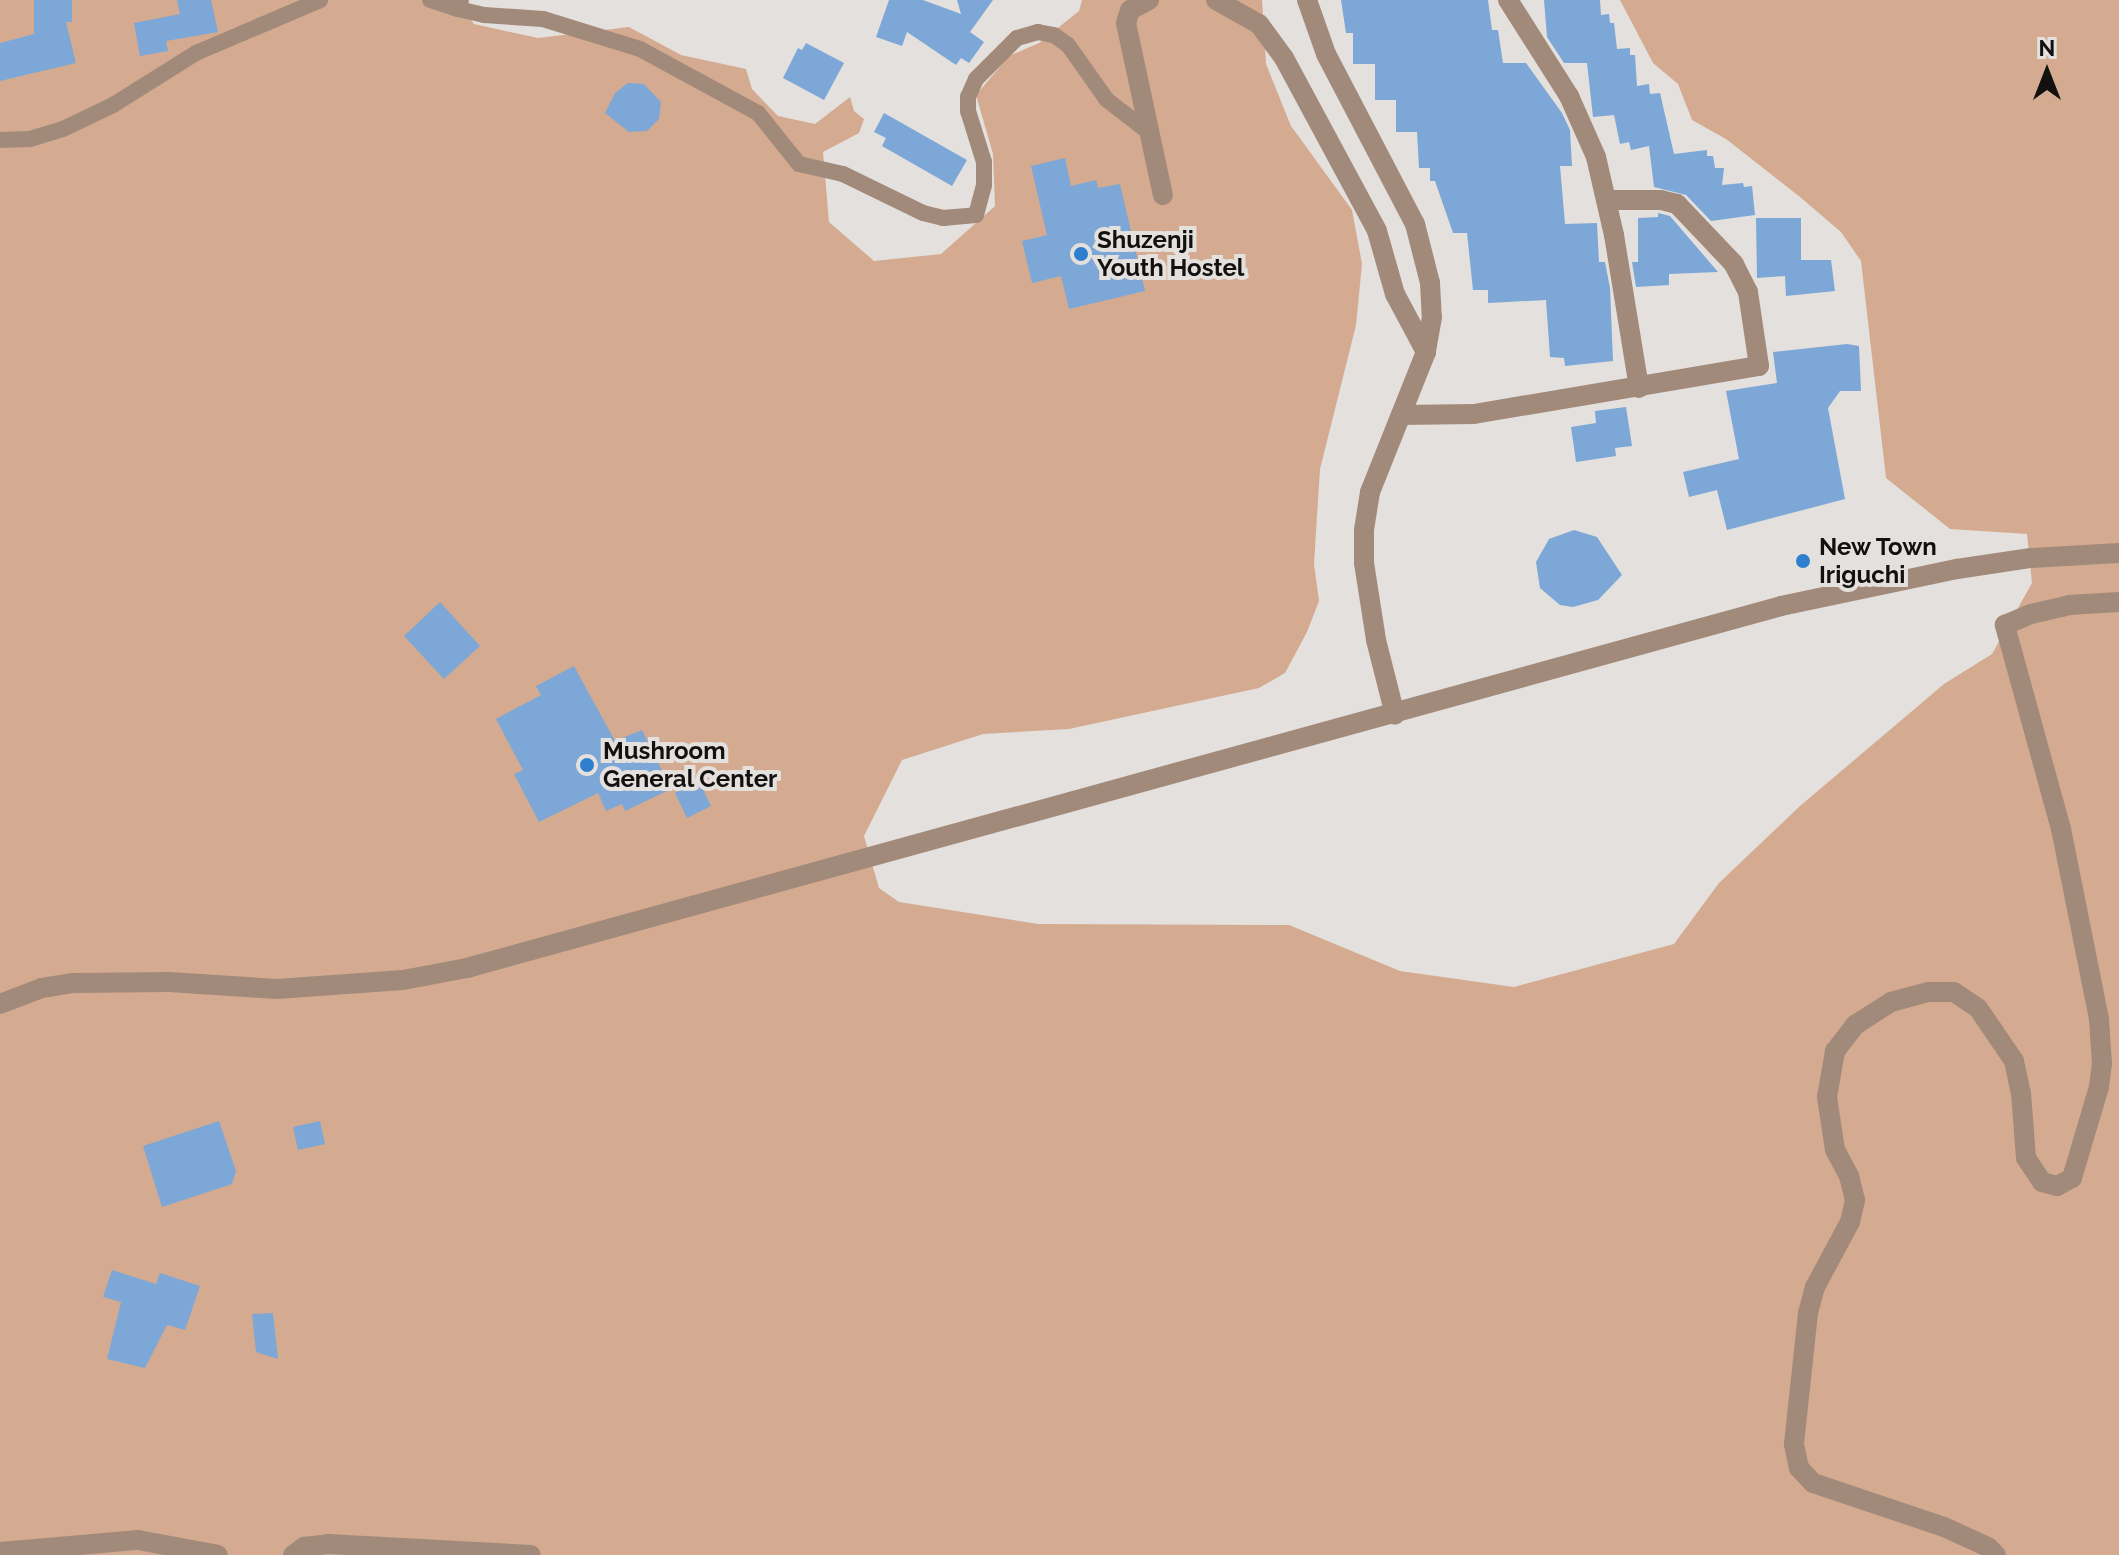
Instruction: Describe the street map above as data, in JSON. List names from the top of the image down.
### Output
{
  "places": ["Shuzenji Youth Hostel", "New Town Iriguchi", "Mushroom General Center"],
  "north": "top"
}
